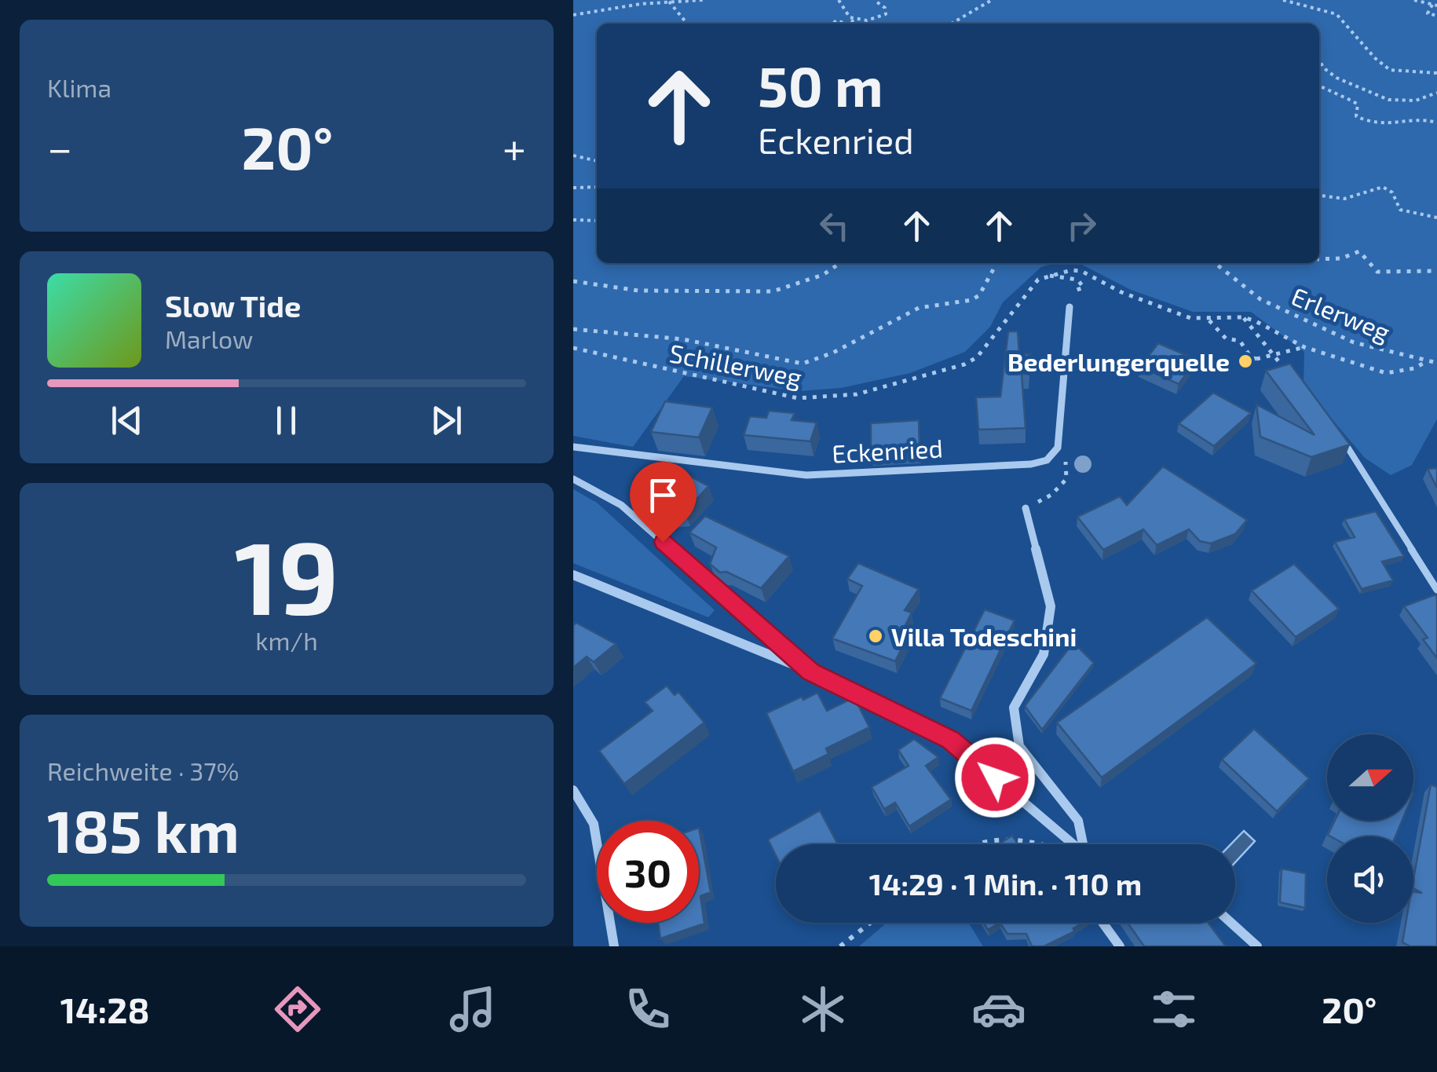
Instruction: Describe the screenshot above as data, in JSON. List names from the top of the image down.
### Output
{
  "streets": {
    "street": ["Eckenried"],
    "path": ["Erlerweg", "Schillerweg"]
  },
  "places": ["Bederlungerquelle", "Villa Todeschini"],
  "north": "right",
  "page": {
    "tile": [
      "Klima",
      ["19", "km/h"],
      ["Reichweite · 37%", "185 km"]
    ],
    "turn": ["50 m", "Eckenried"],
    "heat": ["−", "20°", "+"],
    "song": ["Slow Tide", "Marlow"],
    "limit": "30",
    "trip": "14:29 · 1 Min. · 110 m",
    "tabs": ["14:28", "20°"]
  }
}
